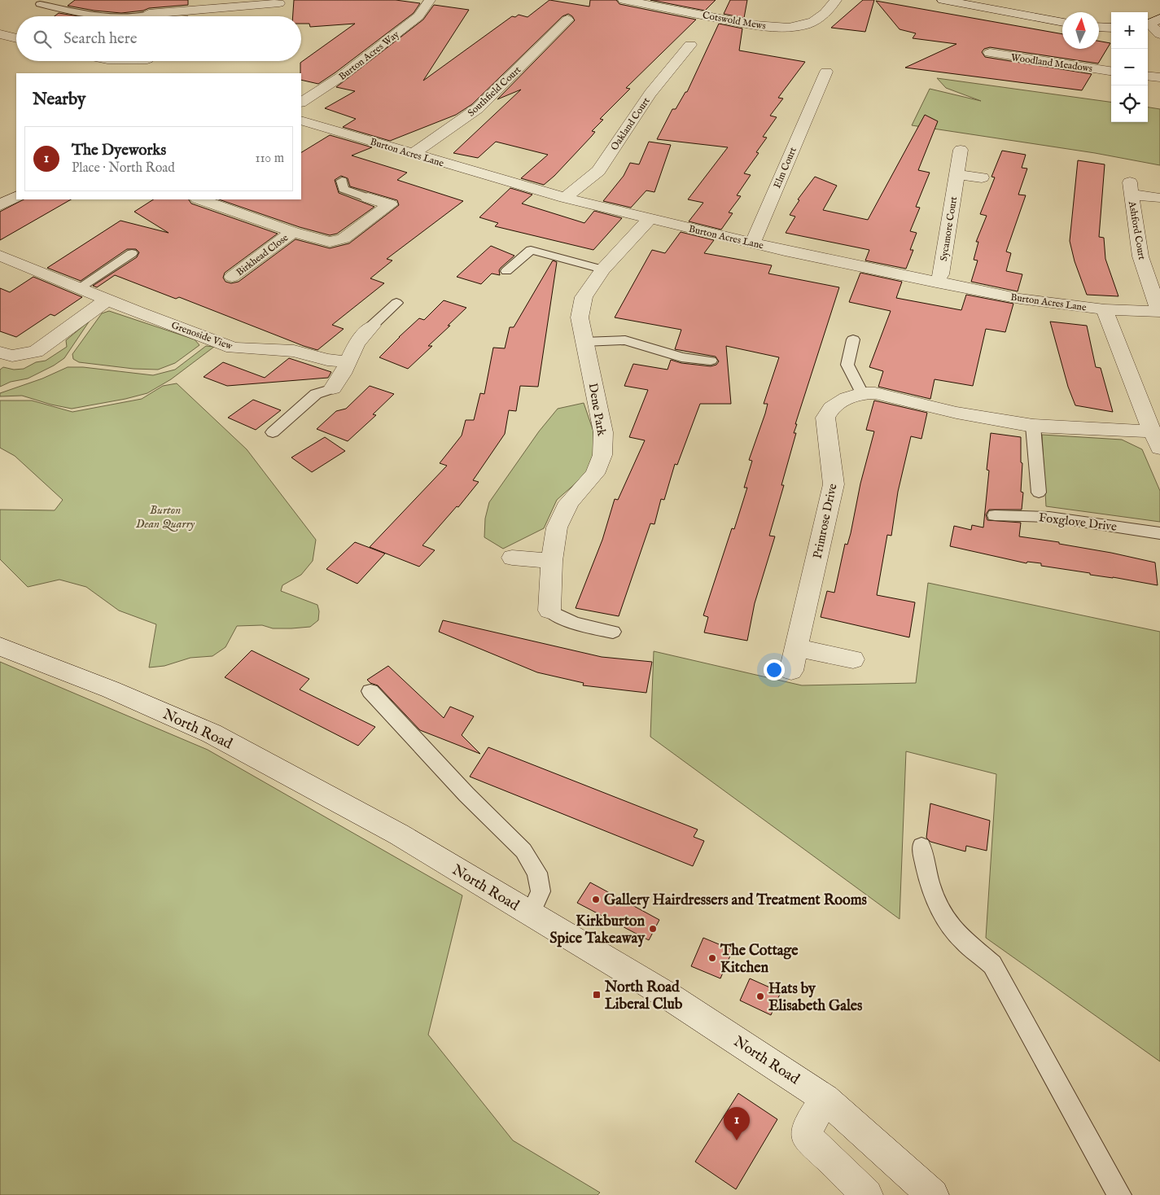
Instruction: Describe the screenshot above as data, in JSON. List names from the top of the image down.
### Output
{
  "streets": {
    "street": [
      "Cotswold Mews",
      "Burton Acres Way",
      "Woodland Meadows",
      "Southfield Court",
      "Oakland Court",
      "Burton Acres Lane",
      "Elm Court",
      "Sycamore Court",
      "Ashford Court",
      "Birkhead Close",
      "Grenoside View",
      "Dene Park",
      "Primrose Drive",
      "North Road"
    ],
    "lane": ["Foxglove Drive"]
  },
  "crossings": [
    ["Southfield Court", "Burton Acres Lane"],
    ["Oakland Court", "Burton Acres Lane"],
    ["Burton Acres Lane", "Elm Court"],
    ["Burton Acres Lane", "Sycamore Court"],
    ["Burton Acres Lane", "Ashford Court"],
    ["Burton Acres Lane", "Dene Park"]
  ],
  "parks": ["Burton Dean Quarry"],
  "places": {
    "other": [
      "Gallery Hairdressers and Treatment Rooms",
      "Kirkburton Spice Takeaway",
      "The Cottage Kitchen",
      "Hats by Elisabeth Gales"
    ],
    "transit": ["North Road Liberal Club"]
  },
  "north": "top",
  "page": {
    "map_buttons": ["+", "−"],
    "search": "Search here",
    "heading": "Nearby",
    "list": [
      {
        "mark": "1",
        "name": "The Dyeworks",
        "note": "Place · North Road",
        "value": "110 m"
      }
    ],
    "pins": "1"
  }
}
